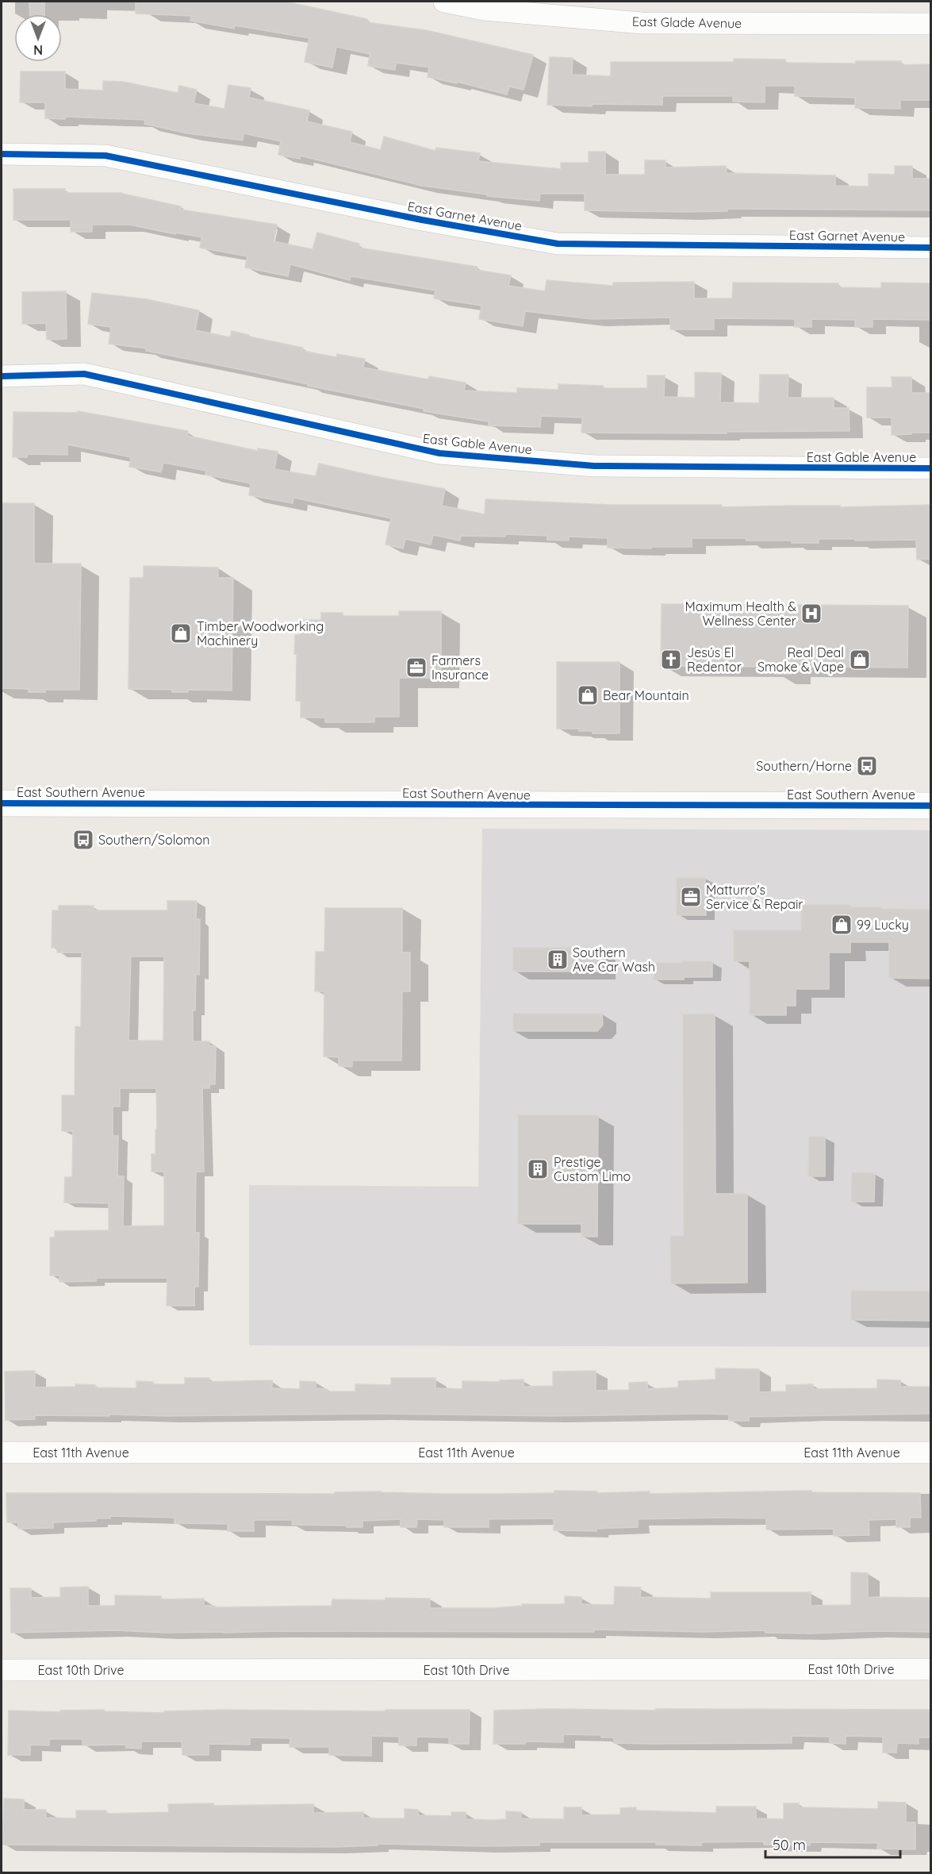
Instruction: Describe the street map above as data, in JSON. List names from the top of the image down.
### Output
{
  "streets": {
    "main road": ["East Southern Avenue"],
    "street": [
      "East Glade Avenue",
      "East Garnet Avenue",
      "East Gable Avenue",
      "East 11th Avenue",
      "East 10th Drive"
    ]
  },
  "places": {
    "hospital": ["Maximum Health & Wellness Center"],
    "shop": [
      "Timber Woodworking Machinery",
      "Real Deal Smoke & Vape",
      "Bear Mountain",
      "99 Lucky"
    ],
    "church": ["Jesús El Redentor"],
    "office": ["Farmers Insurance", "Matturro's Service & Repair"],
    "bus stop": ["Southern/Horne", "Southern/Solomon"],
    "building": ["Southern Ave Car Wash", "Prestige Custom Limo"]
  },
  "scale_bar": "50 m",
  "north": "bottom"
}
